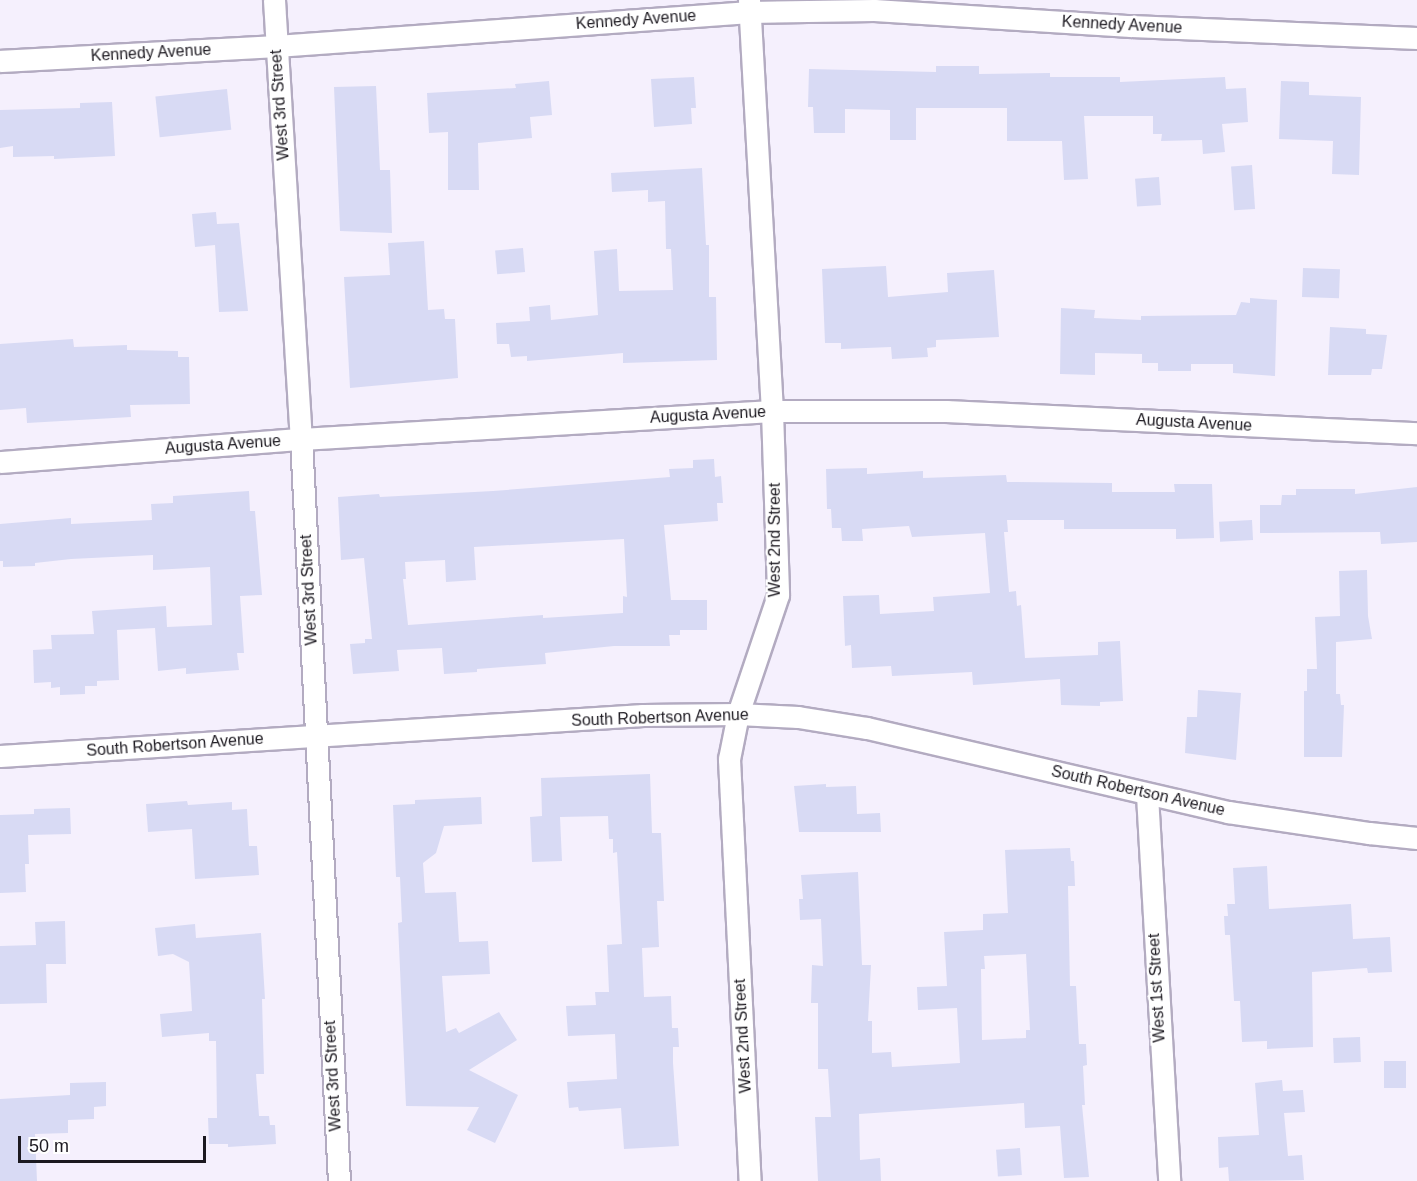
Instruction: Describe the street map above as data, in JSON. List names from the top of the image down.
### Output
{
  "streets": {
    "street": [
      "Kennedy Avenue",
      "West 3rd Street",
      "Augusta Avenue",
      "West 2nd Street",
      "South Robertson Avenue",
      "West 1st Street"
    ]
  },
  "crossings": [
    ["Kennedy Avenue", "West 3rd Street"],
    ["Kennedy Avenue", "West 2nd Street"],
    ["West 3rd Street", "Augusta Avenue"],
    ["West 3rd Street", "South Robertson Avenue"],
    ["Augusta Avenue", "West 2nd Street"],
    ["West 2nd Street", "South Robertson Avenue"],
    ["South Robertson Avenue", "West 1st Street"]
  ],
  "scale_bar": "50 m"
}
